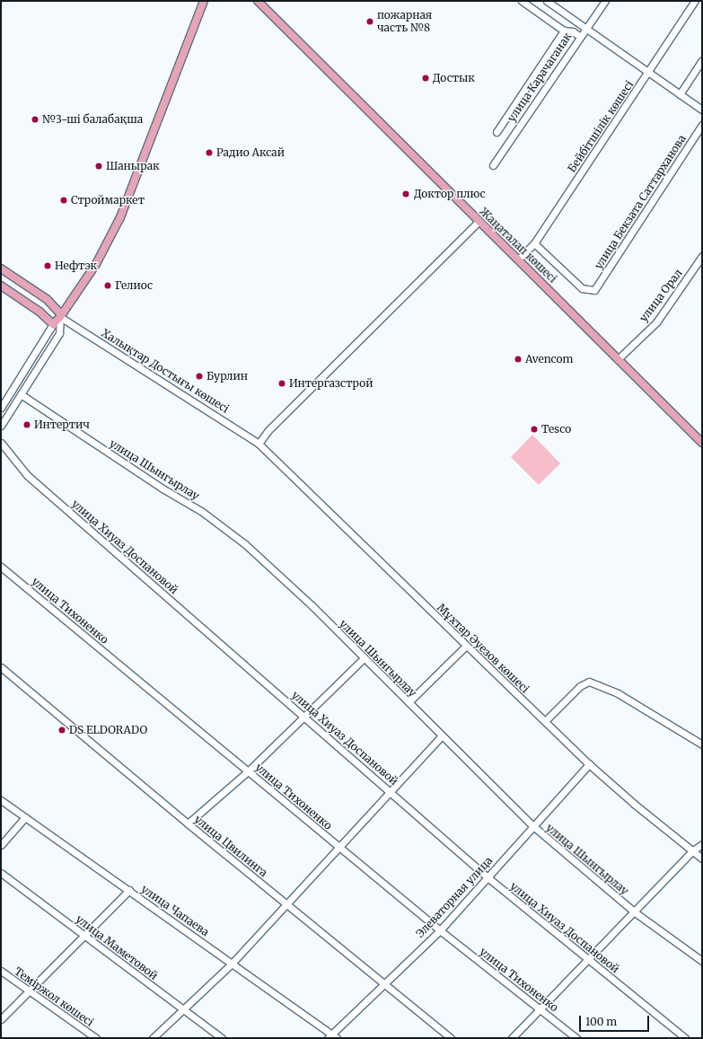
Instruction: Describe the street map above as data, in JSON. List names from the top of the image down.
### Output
{
  "streets": {
    "main road": ["Жаңаталап көшесі", "Халықтар Достығы көшесі"],
    "street": [
      "улица Карачаганак",
      "Бейбітшілік көшесі",
      "улица Бекзата Саттарханова",
      "улица Орал",
      "улица Шынгырлау",
      "улица Хиуаз Доспановой",
      "улица Тихоненко",
      "Мұхтар Әуезов көшесі",
      "улица Цвилинга",
      "Элеваторная улица",
      "улица Чапаева",
      "улица Маметовой",
      "Теміржол көшесі"
    ]
  },
  "crossings": [
    ["Бейбітшілік көшесі", "улица Бекзата Саттарханова"],
    ["Бейбітшілік көшесі", "Жаңаталап көшесі"],
    ["Жаңаталап көшесі", "улица Орал"],
    ["Халықтар Достығы көшесі", "Мұхтар Әуезов көшесі"],
    ["улица Шынгырлау", "Элеваторная улица"],
    ["улица Хиуаз Доспановой", "Элеваторная улица"],
    ["улица Тихоненко", "Элеваторная улица"],
    ["Мұхтар Әуезов көшесі", "Элеваторная улица"],
    ["улица Цвилинга", "Элеваторная улица"],
    ["Элеваторная улица", "улица Чапаева"]
  ],
  "places": [
    "пожарная часть №8",
    "Достык",
    "№3-ші балабақша",
    "Радио Аксай",
    "Шанырак",
    "Доктор плюс",
    "Строймаркет",
    "Нефтэк",
    "Гелиос",
    "Avencom",
    "Бурлин",
    "Интергазстрой",
    "Интертич",
    "Tesco",
    "DS ELDORADO"
  ],
  "scale_bar": "100 m"
}
